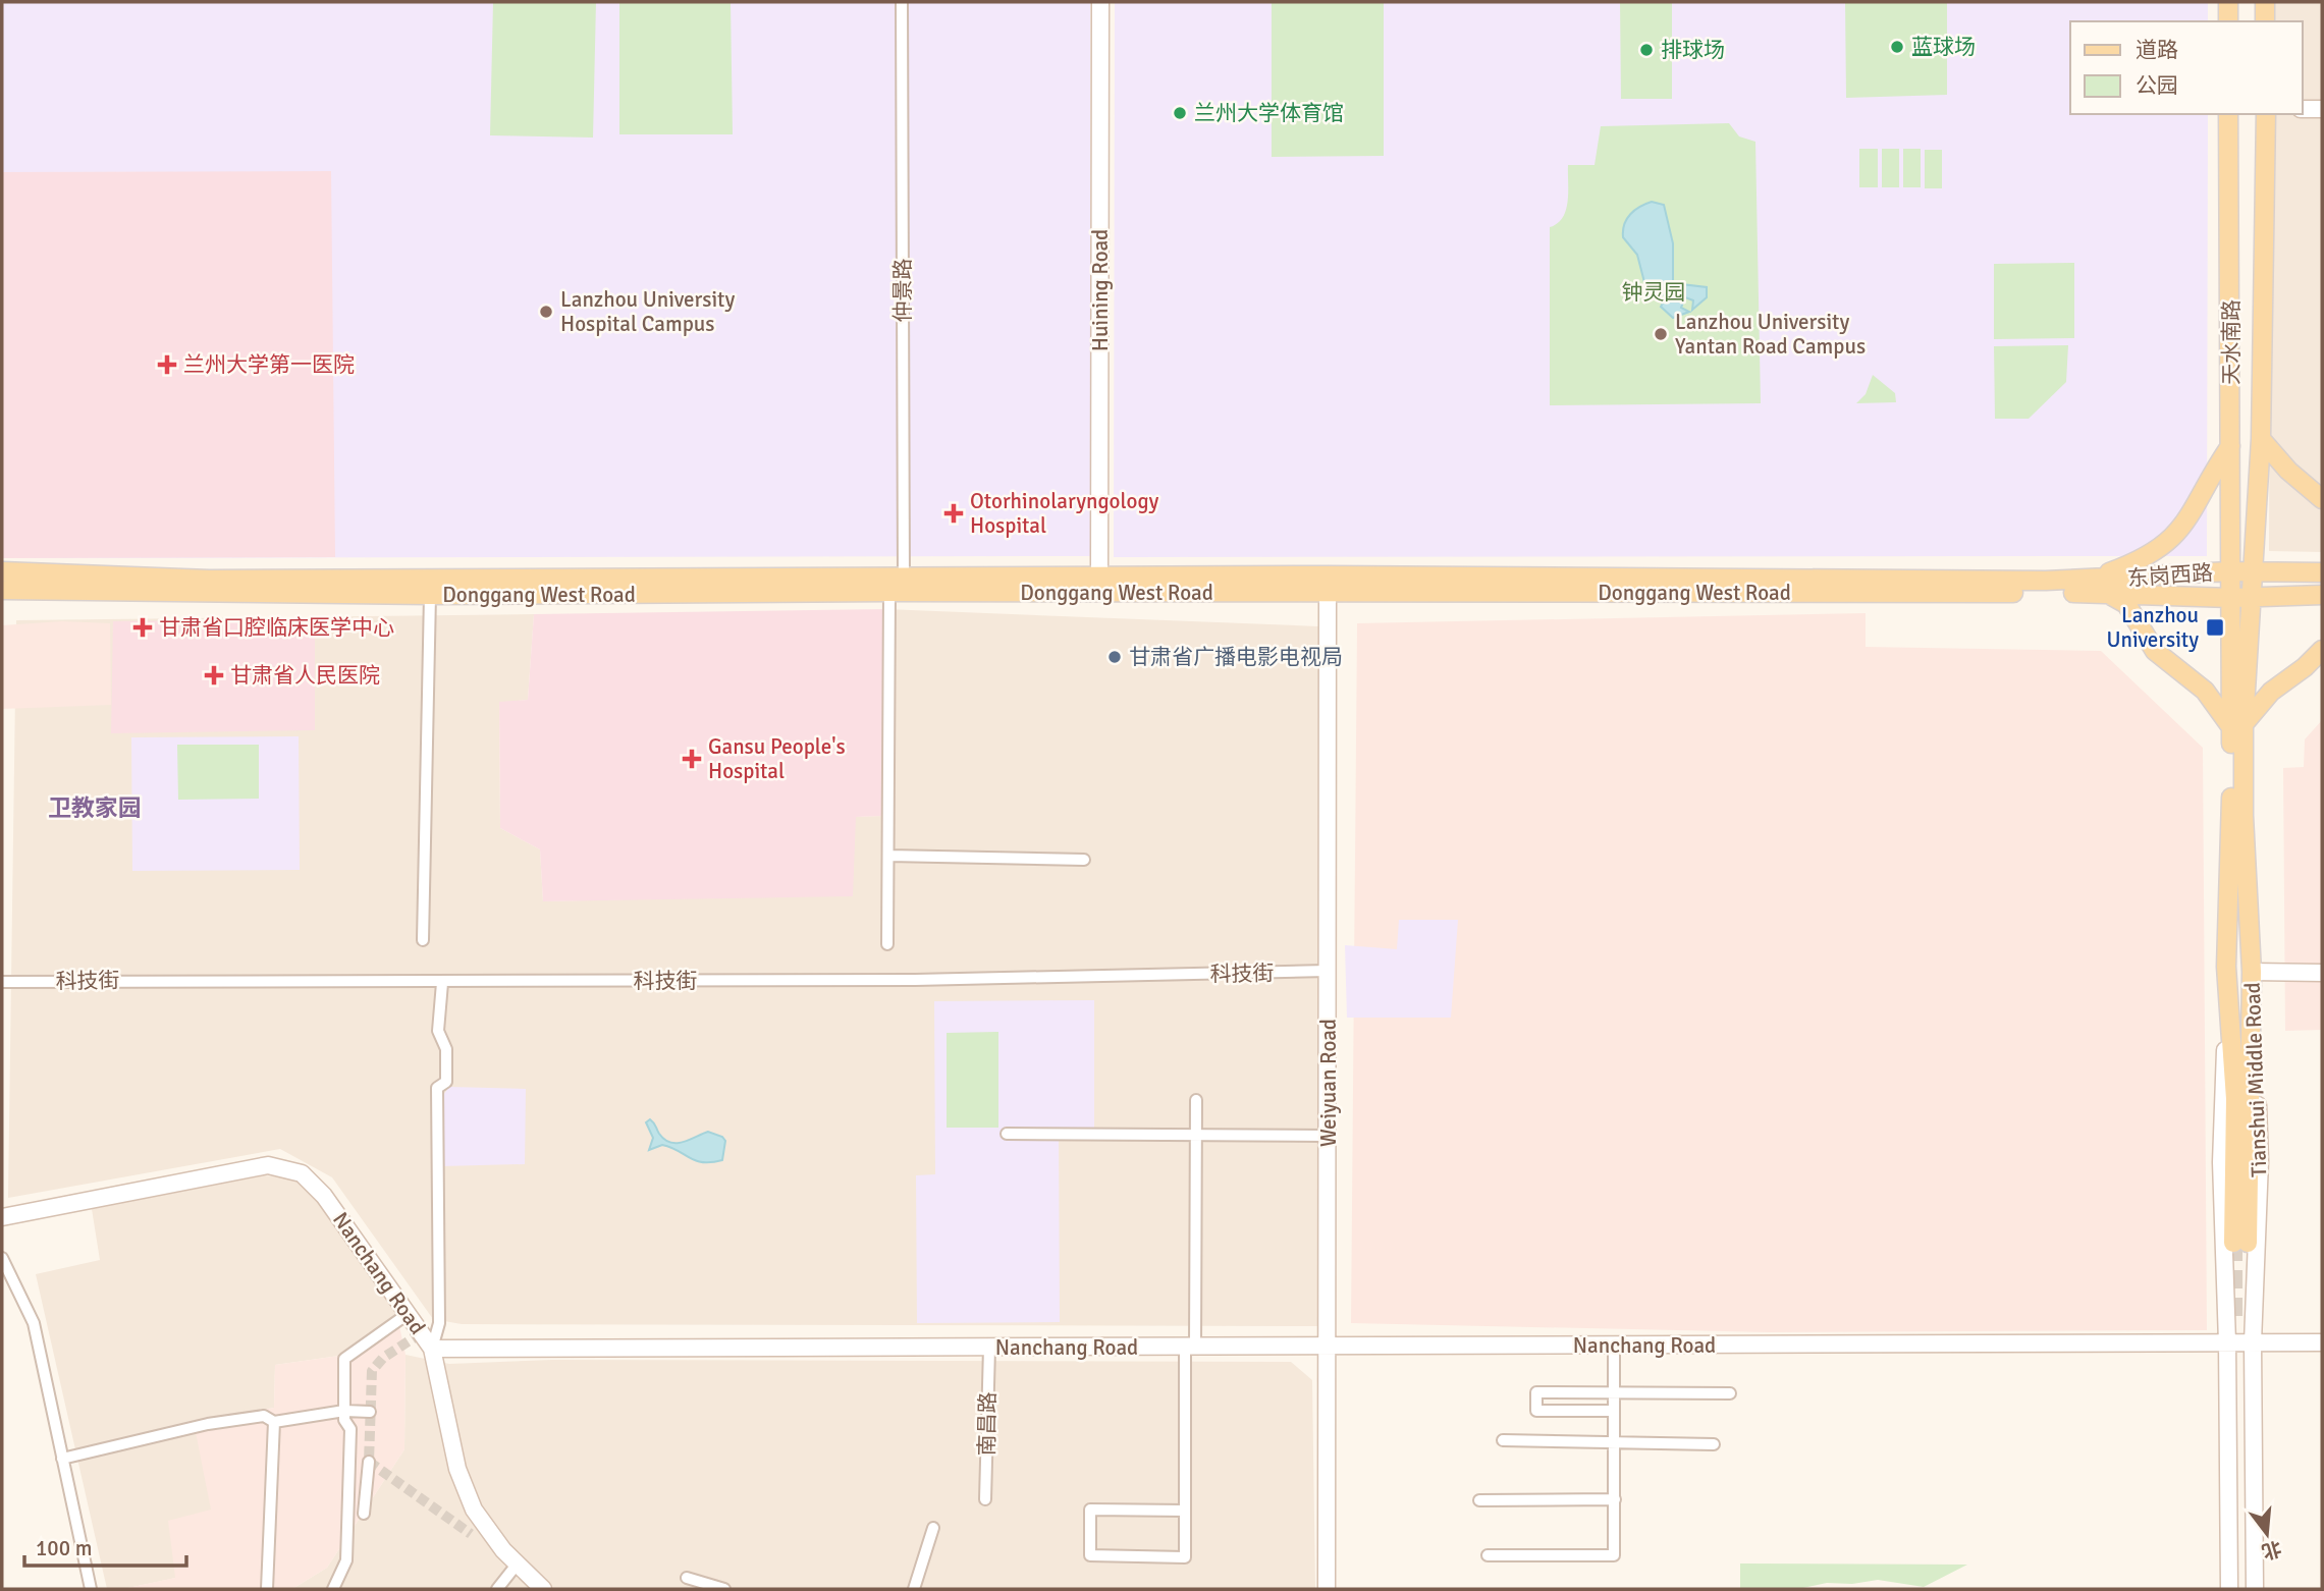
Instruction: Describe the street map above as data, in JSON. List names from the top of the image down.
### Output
{
  "streets": {
    "main road": [
      "天水南路",
      "东岗西路",
      "Donggang West Road",
      "Tianshui Middle Road"
    ],
    "street": [
      "仲景路",
      "Huining Road",
      "科技街",
      "Weiyuan Road",
      "Nanchang Road",
      "南昌路"
    ]
  },
  "crossings": [
    ["仲景路", "Donggang West Road"],
    ["Huining Road", "Donggang West Road"],
    ["天水南路", "东岗西路"],
    ["天水南路", "Tianshui Middle Road"],
    ["东岗西路", "Donggang West Road"],
    ["东岗西路", "Tianshui Middle Road"],
    ["Donggang West Road", "Tianshui Middle Road"],
    ["Donggang West Road", "Weiyuan Road"],
    ["科技街", "Weiyuan Road"],
    ["Tianshui Middle Road", "Nanchang Road"],
    ["Weiyuan Road", "Nanchang Road"],
    ["Nanchang Road", "南昌路"]
  ],
  "districts": ["卫教家园"],
  "parks": ["钟灵园"],
  "places": {
    "other": [
      "蓝球场",
      "排球场",
      "兰州大学体育馆",
      "Lanzhou University Hospital Campus",
      "Lanzhou University Yantan Road Campus",
      "甘肃省广播电影电视局"
    ],
    "health": [
      "兰州大学第一医院",
      "Otorhinolaryngology Hospital",
      "甘肃省口腔临床医学中心",
      "甘肃省人民医院",
      "Gansu People's Hospital"
    ],
    "transit": ["Lanzhou University"]
  },
  "legend": ["道路", "公园"],
  "scale_bar": "100 m",
  "north": "bottom"
}
